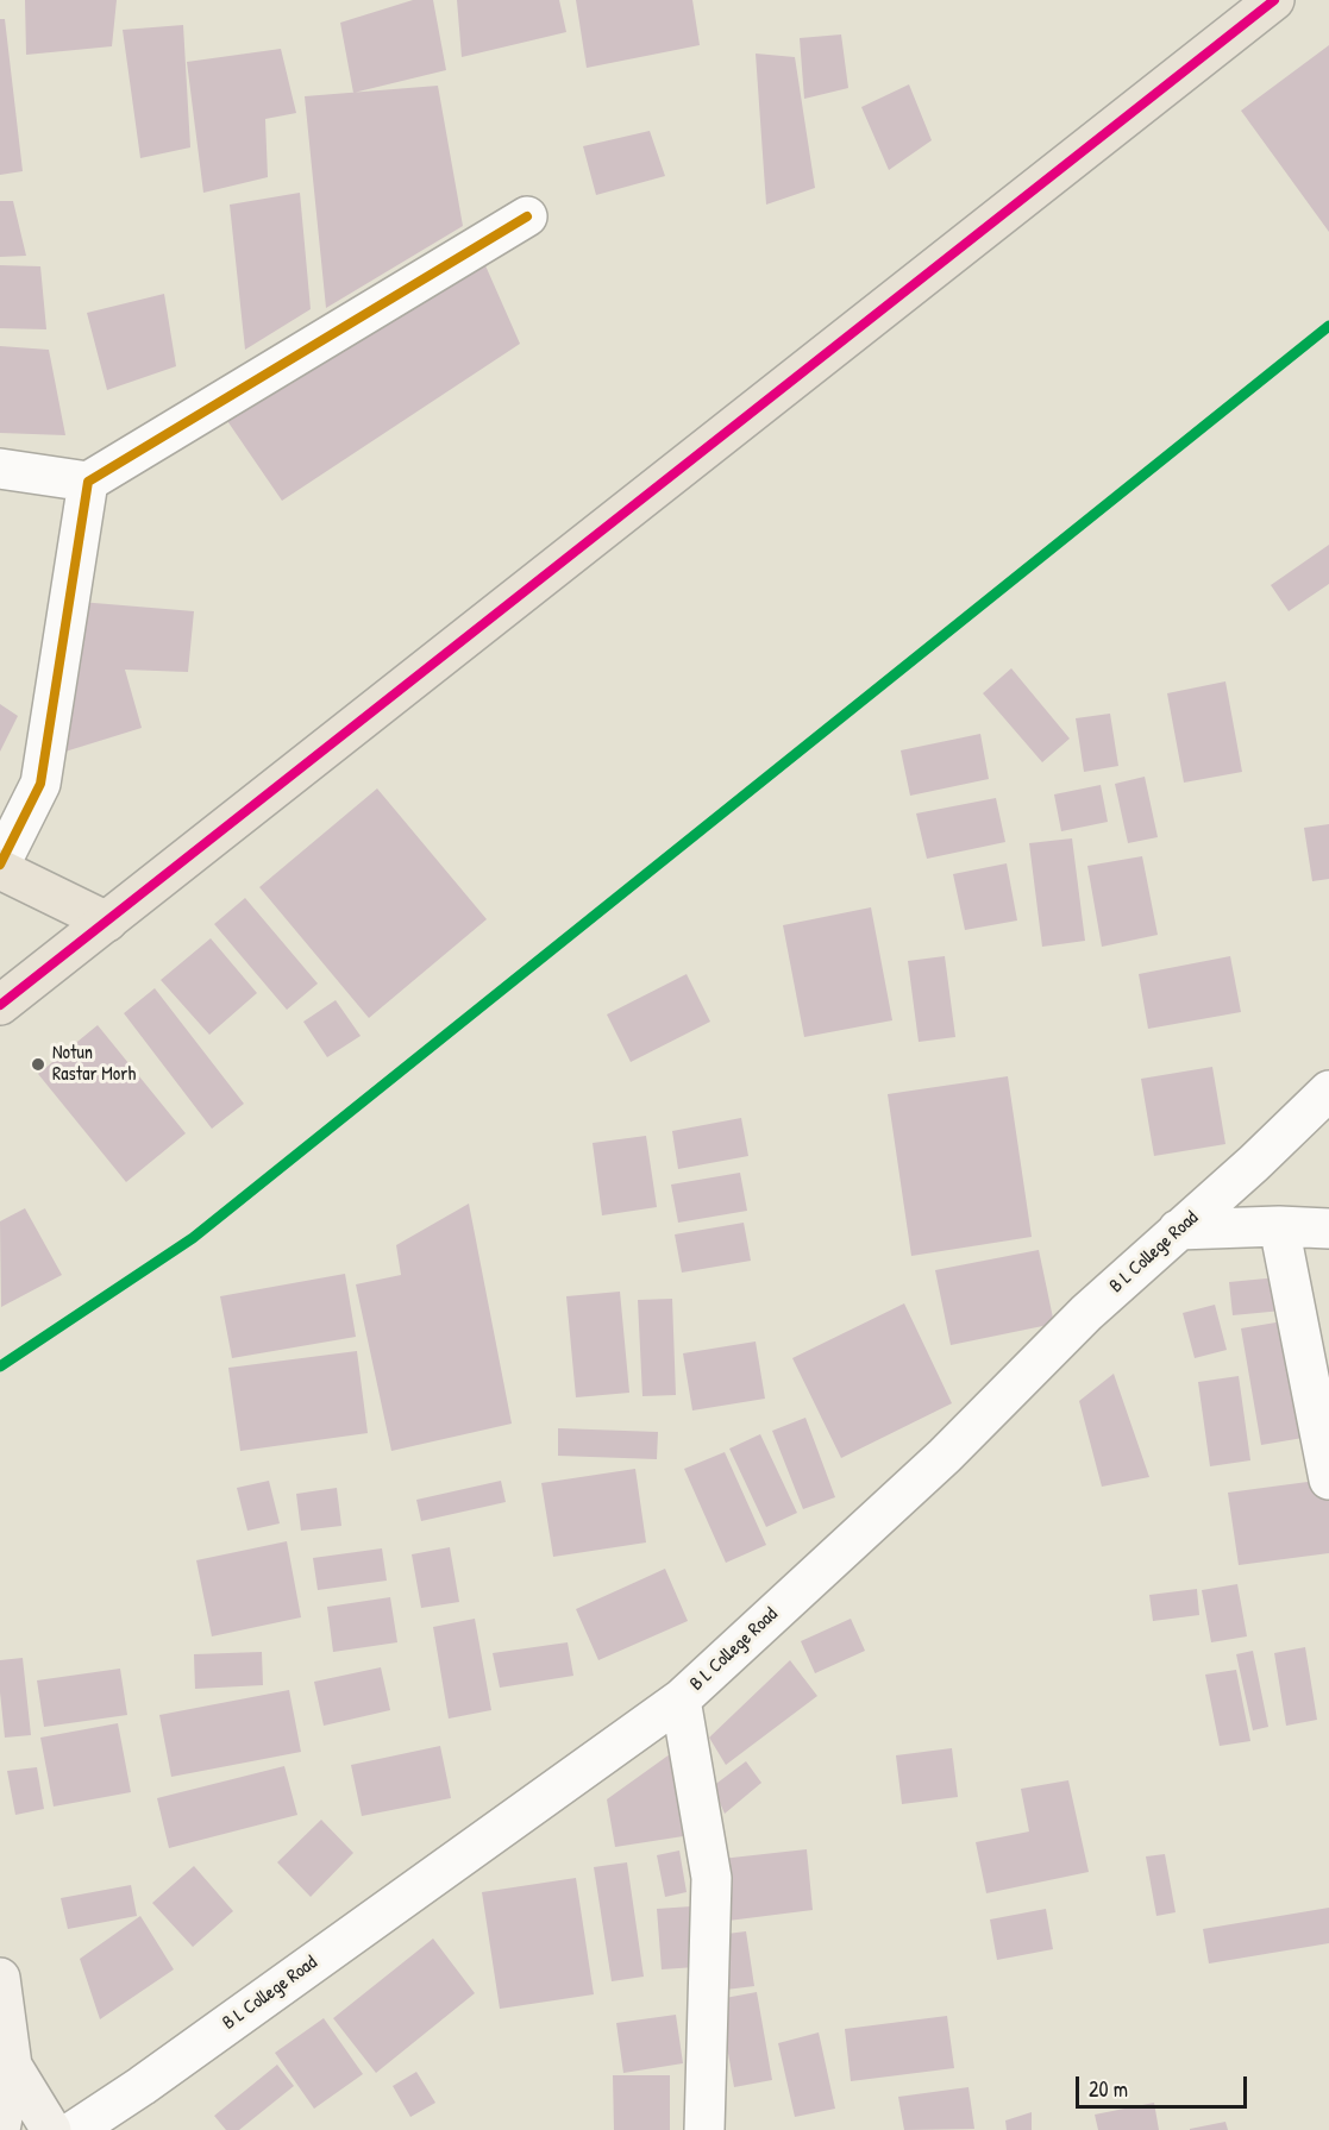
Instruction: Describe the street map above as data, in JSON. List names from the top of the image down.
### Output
{
  "streets": {
    "street": ["B L College Road"]
  },
  "places": ["Notun Rastar Morh"],
  "scale_bar": "20 m"
}
